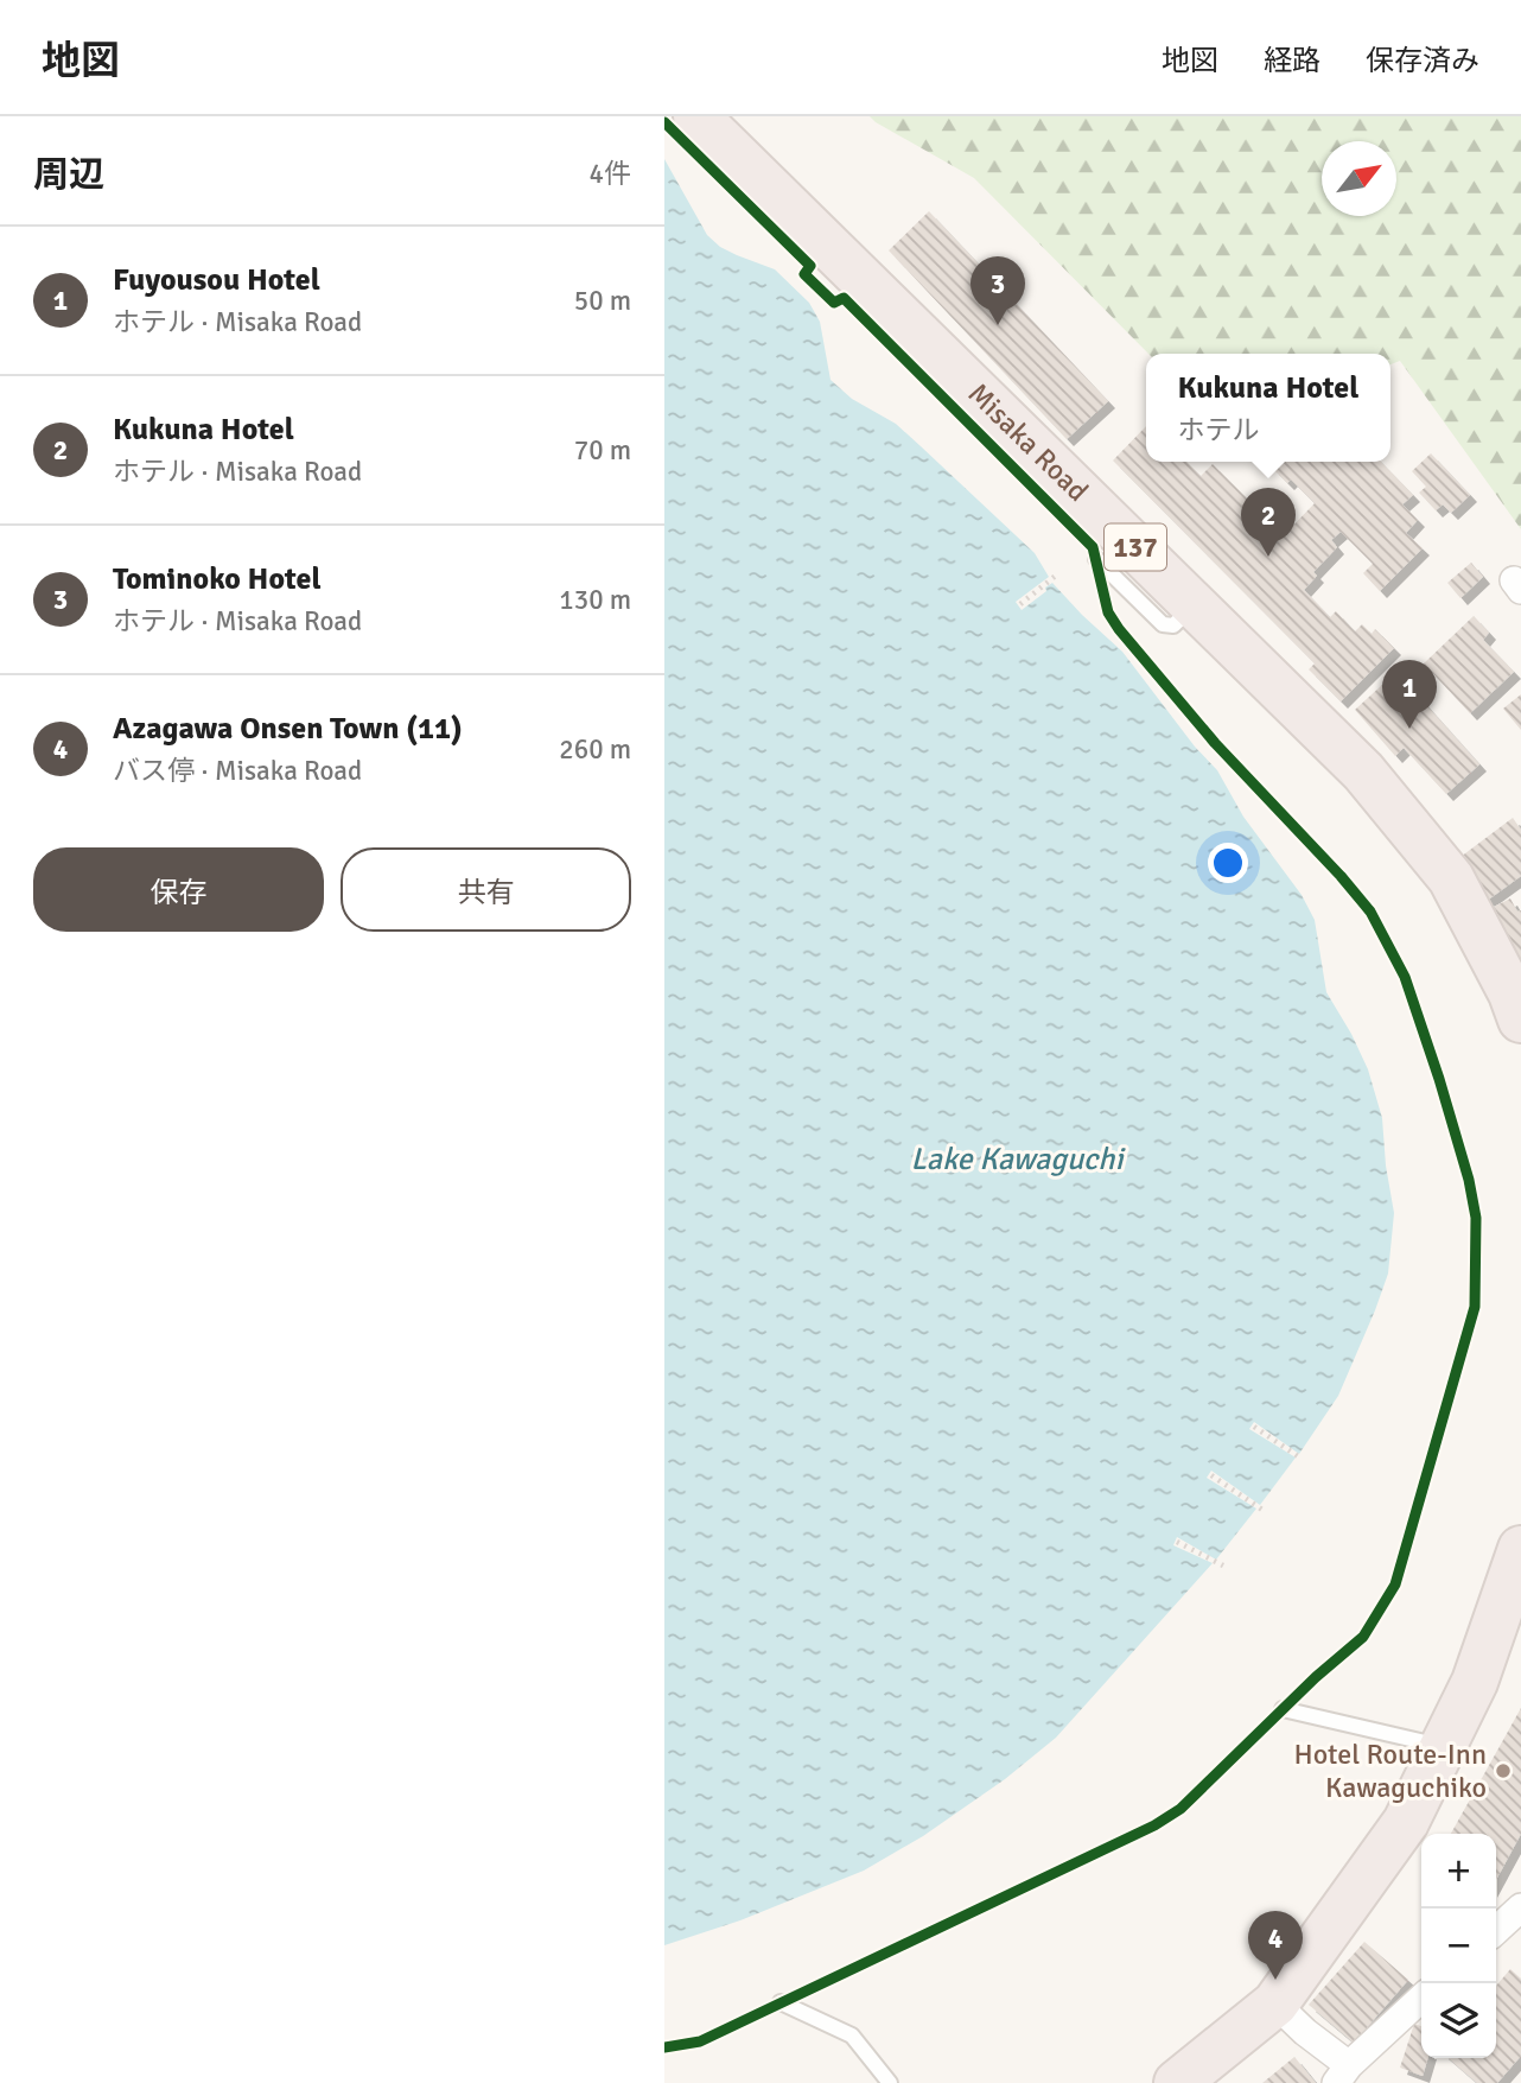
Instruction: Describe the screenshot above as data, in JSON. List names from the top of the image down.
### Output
{
  "streets": {
    "highway": ["Misaka Road", "137"]
  },
  "water": ["Lake Kawaguchi"],
  "places": ["Hotel Route-Inn Kawaguchiko"],
  "north": "top right",
  "page": {
    "header": "地図",
    "nav": ["地図", "経路", "保存済み"],
    "heading": ["周辺", "4件"],
    "list": [
      {
        "mark": "1",
        "name": "Fuyousou Hotel",
        "note": "ホテル · Misaka Road",
        "value": "50 m"
      },
      {
        "mark": "2",
        "name": "Kukuna Hotel",
        "note": "ホテル · Misaka Road",
        "value": "70 m"
      },
      {
        "mark": "3",
        "name": "Tominoko Hotel",
        "note": "ホテル · Misaka Road",
        "value": "130 m"
      },
      {
        "mark": "4",
        "name": "Azagawa Onsen Town (11)",
        "note": "バス停 · Misaka Road",
        "value": "260 m"
      }
    ],
    "pins": [
      "3",
      "2",
      "1",
      "4"
    ],
    "popup": ["Kukuna Hotel", "ホテル"],
    "buttons": ["保存", "共有"],
    "map_buttons": ["+", "−"]
  }
}
